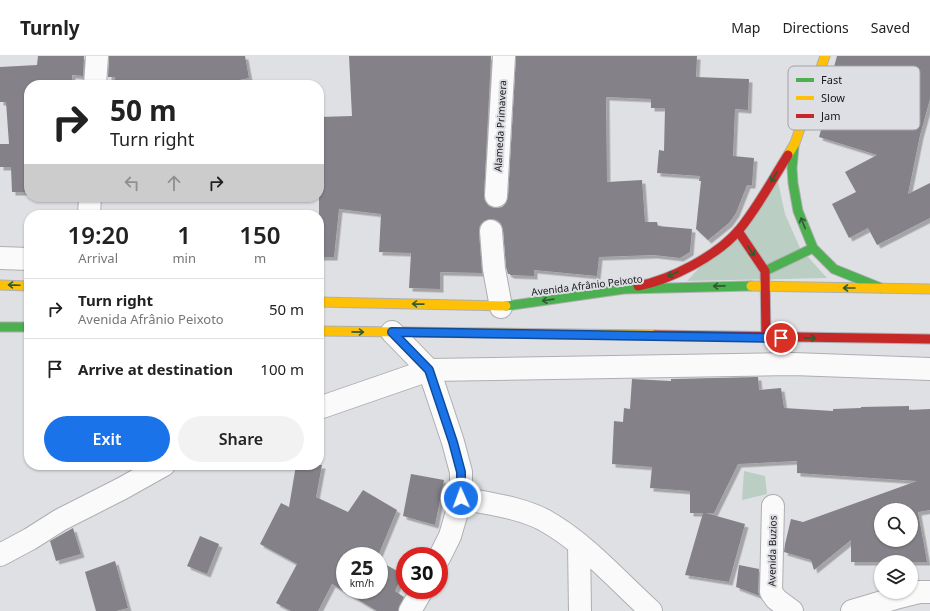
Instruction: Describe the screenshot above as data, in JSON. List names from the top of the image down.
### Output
{
  "streets": {
    "main road": ["Avenida Afrânio Peixoto"],
    "street": ["Alameda Primavera", "Avenida Buzios"]
  },
  "legend": ["Fast", "Slow", "Jam"],
  "page": {
    "header": "Turnly",
    "nav": ["Map", "Directions", "Saved"],
    "turn": ["50 m", "Turn right"],
    "eta": [
      "19:20",
      "Arrival",
      "1",
      "min",
      "150",
      "m"
    ],
    "list": [
      {
        "name": "Turn right",
        "note": "Avenida Afrânio Peixoto",
        "value": "50 m"
      },
      {
        "name": "Arrive at destination",
        "value": "100 m"
      }
    ],
    "buttons": ["Exit", "Share"],
    "speed": "25 km/h",
    "limit": "30"
  }
}
